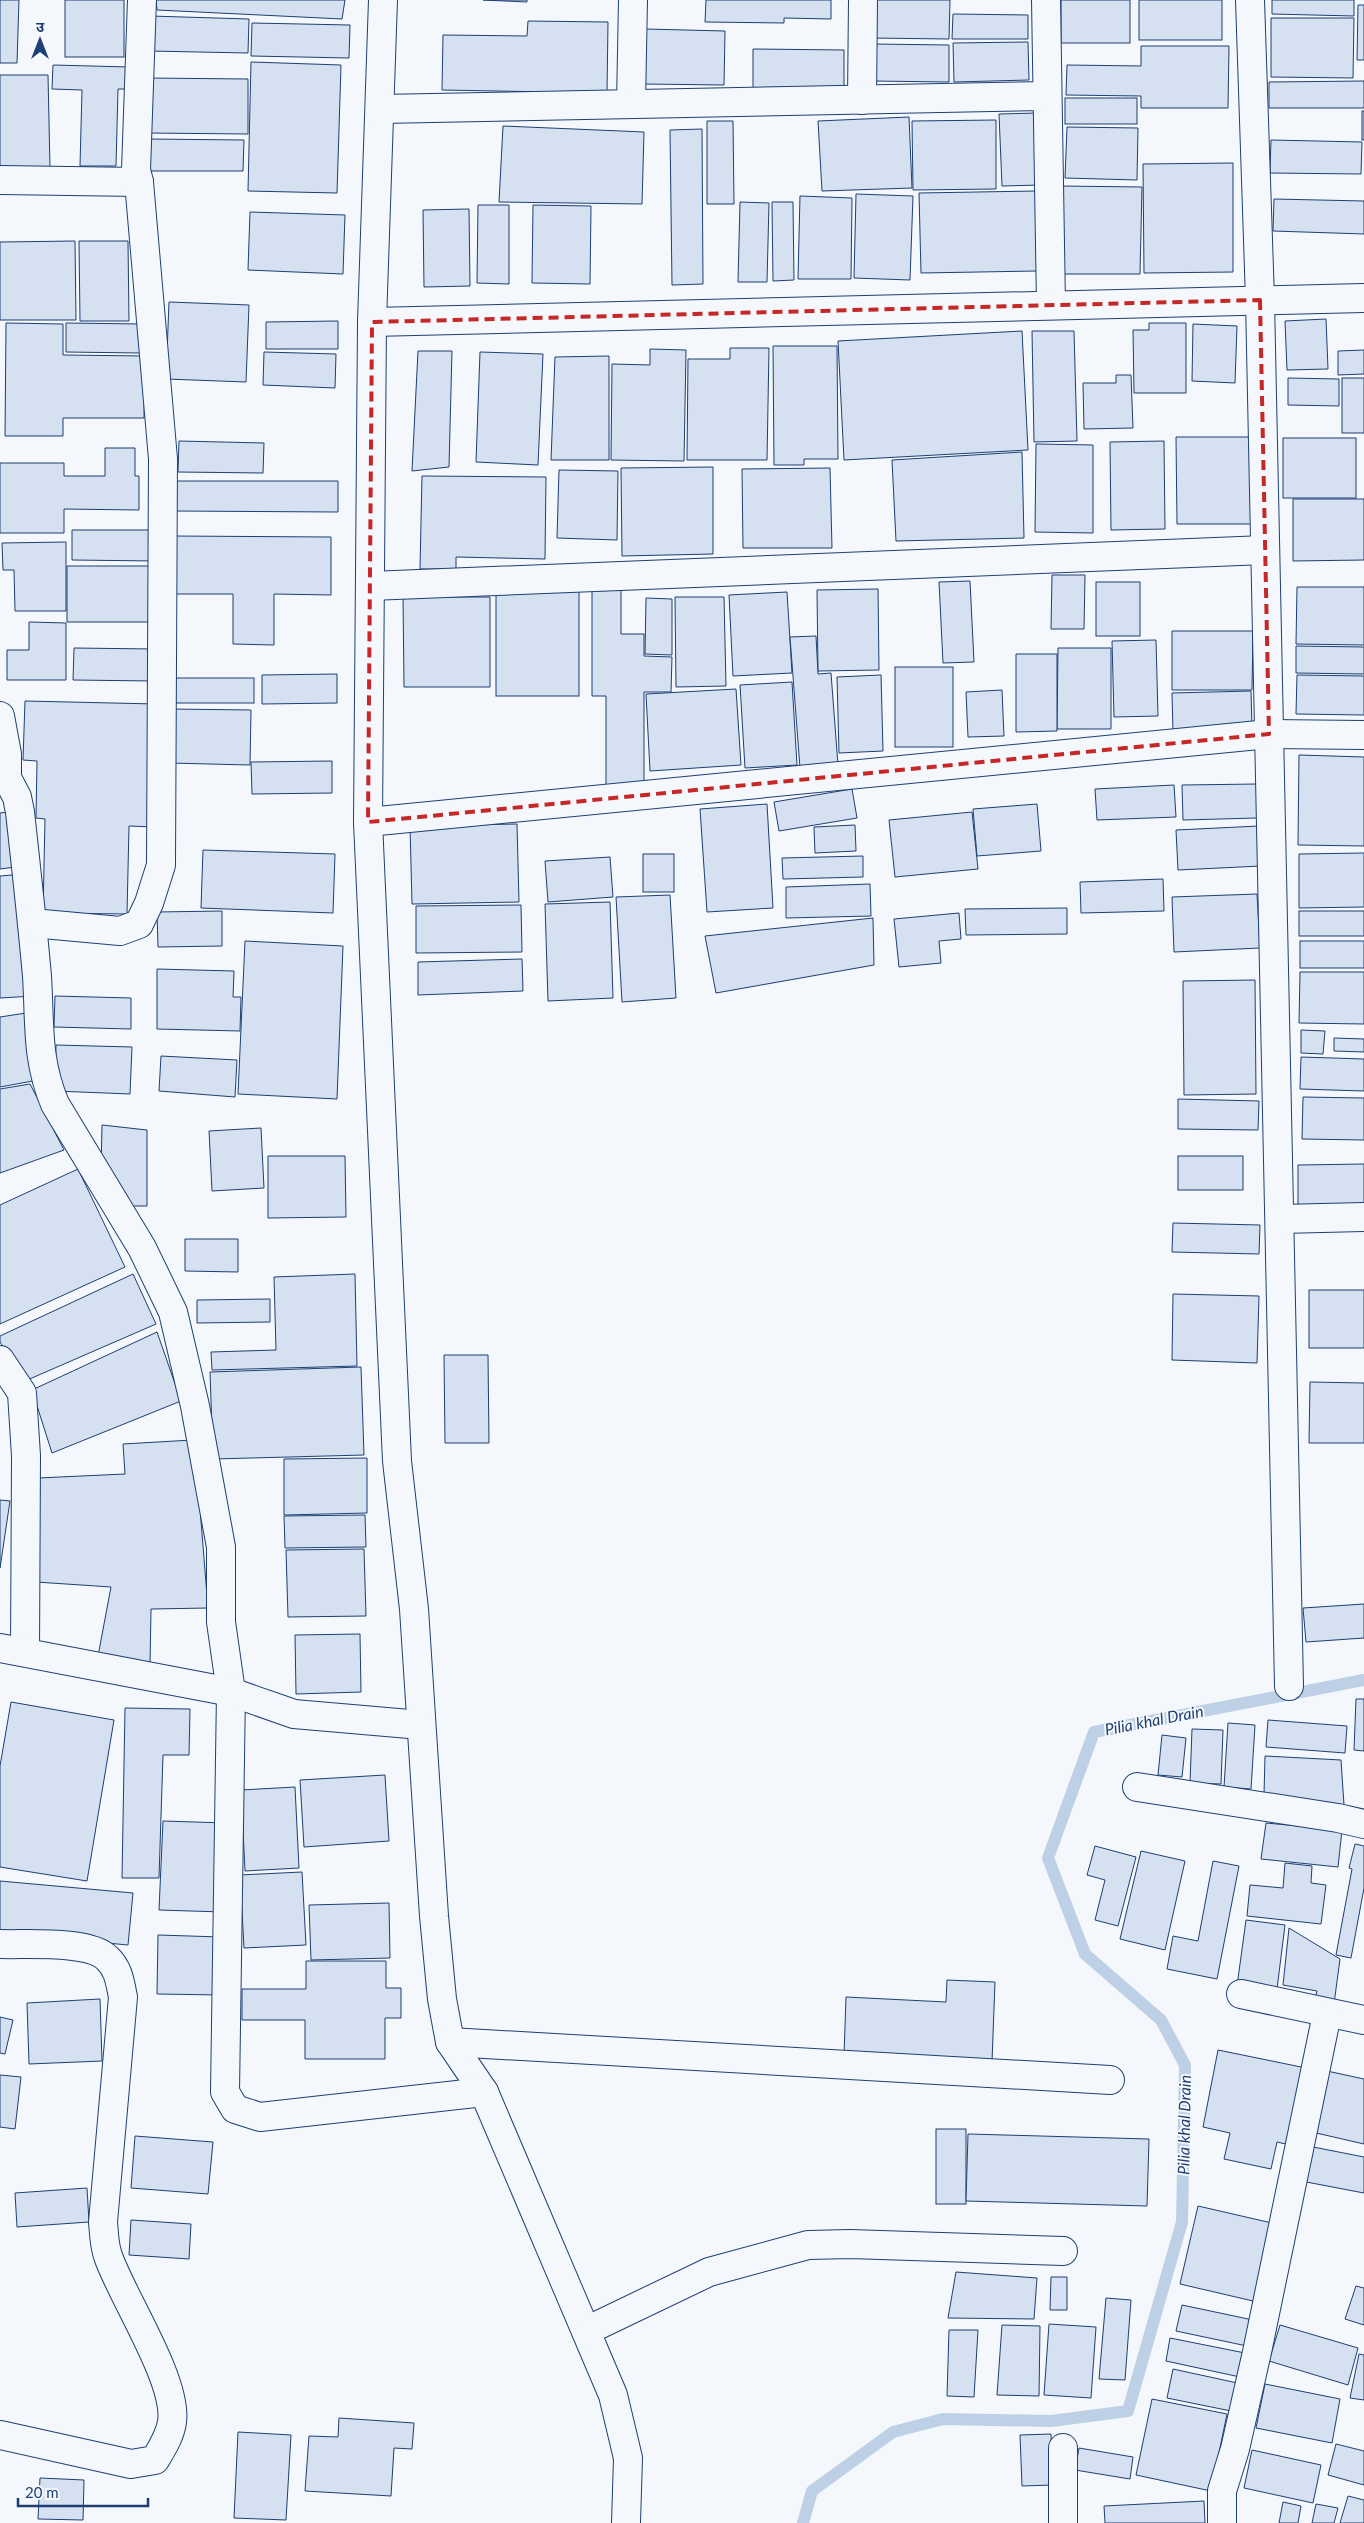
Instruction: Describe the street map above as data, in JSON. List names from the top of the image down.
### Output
{
  "water": ["Pilia khal Drain"],
  "scale_bar": "20 m",
  "north": "top"
}
